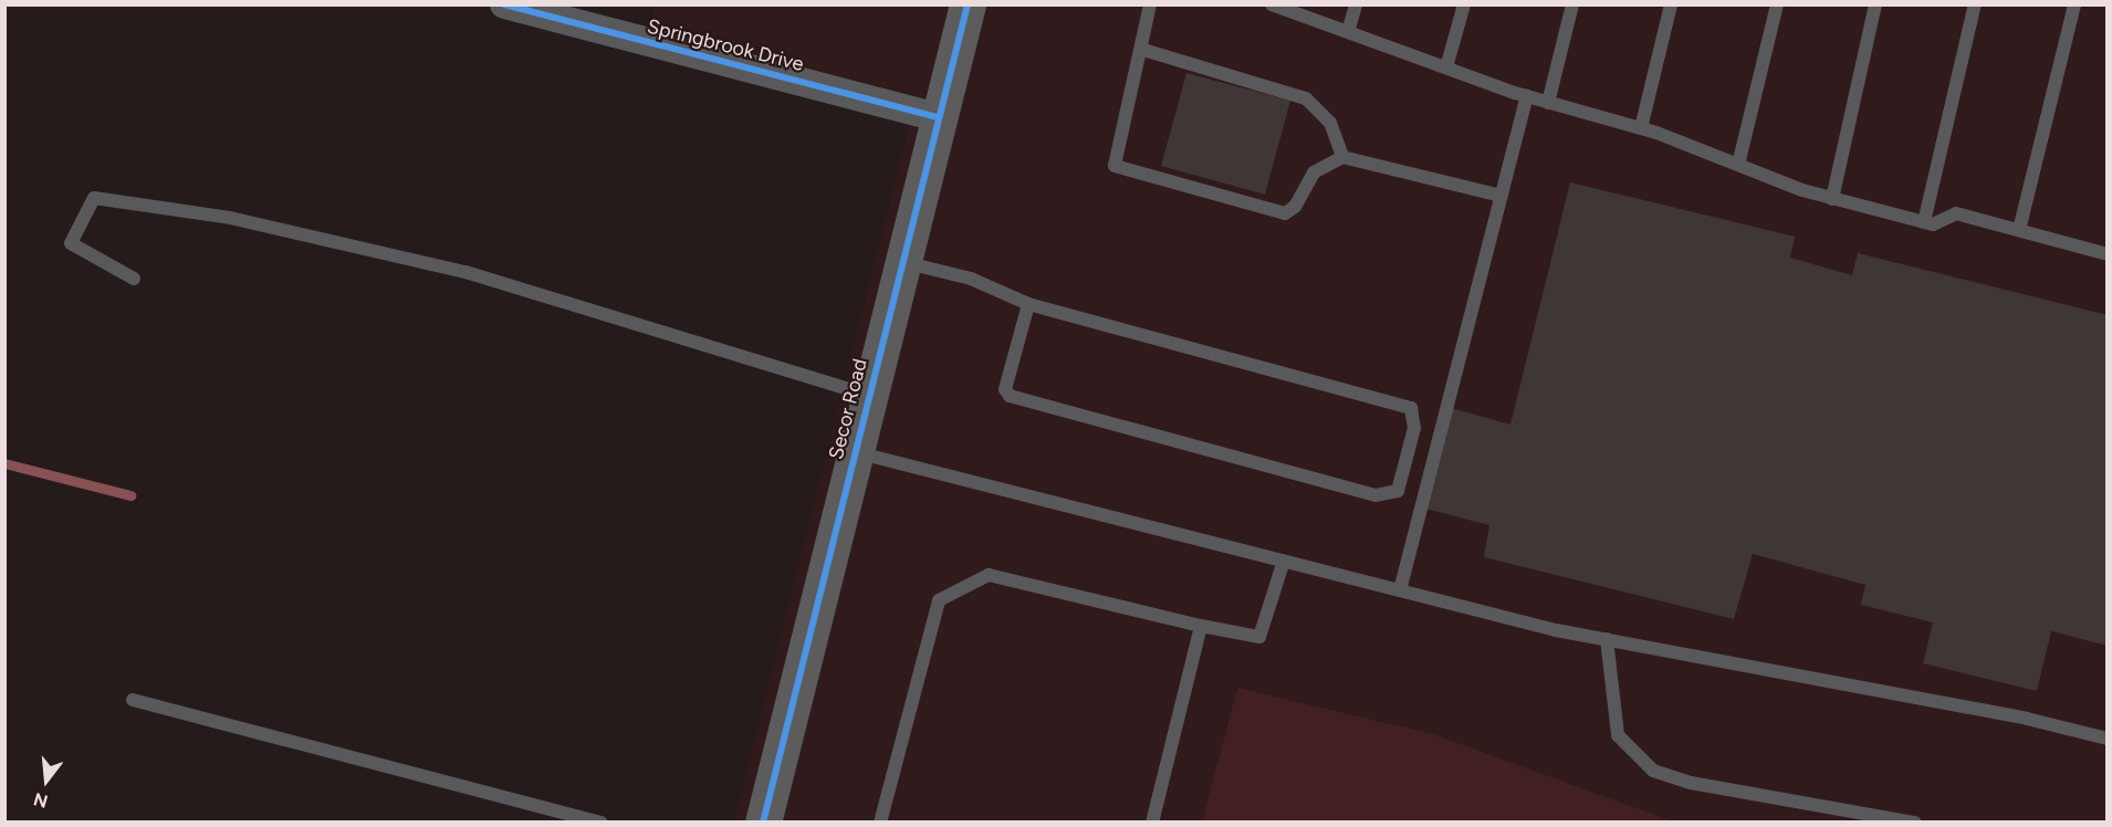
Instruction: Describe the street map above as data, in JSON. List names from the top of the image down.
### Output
{
  "streets": {
    "street": ["Springbrook Drive", "Secor Road"]
  },
  "crossings": [
    ["Springbrook Drive", "Secor Road"]
  ],
  "north": "bottom"
}
